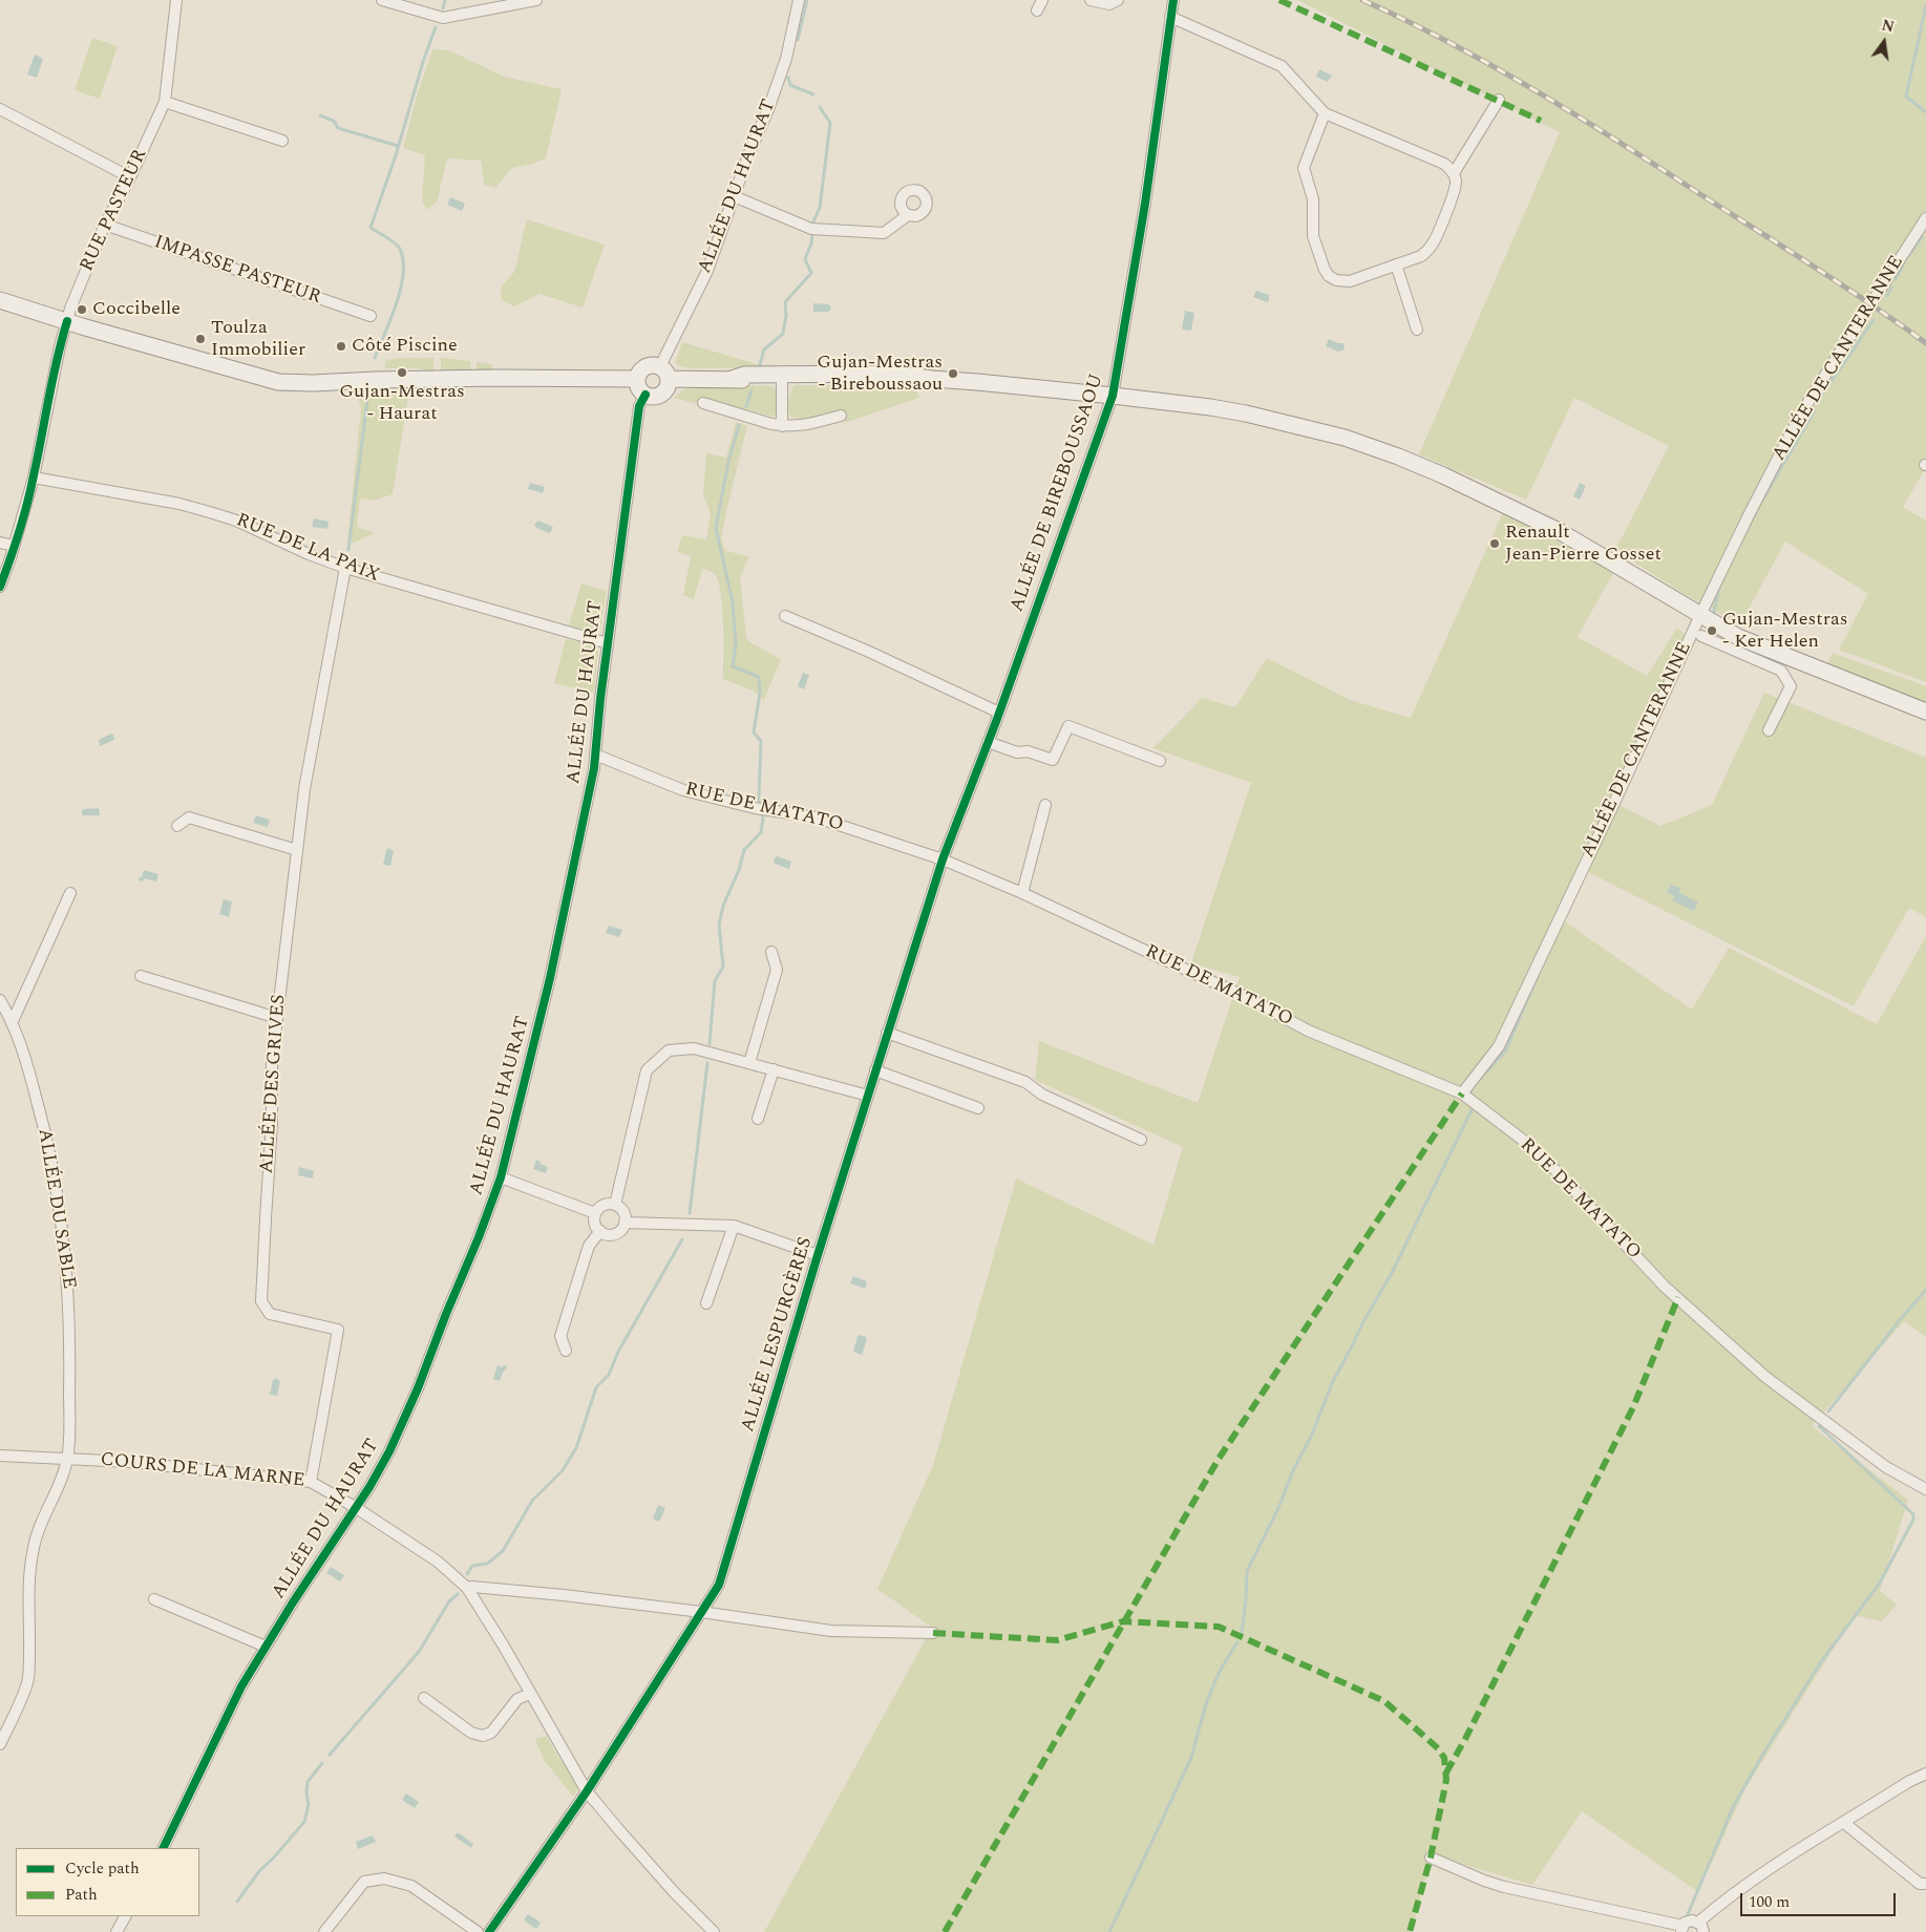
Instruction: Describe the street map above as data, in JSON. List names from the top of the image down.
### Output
{
  "streets": {
    "street": [
      "ALLÉE DU HAURAT",
      "RUE PASTEUR",
      "IMPASSE PASTEUR",
      "ALLÉE DE CANTERANNE",
      "ALLÉE DE BIREBOUSSAOU",
      "RUE DE LA PAIX",
      "RUE DE MATATO",
      "ALLÉE DES GRIVES",
      "ALLÉE DU SABLE",
      "ALLÉE LESPURGÈRES",
      "COURS DE LA MARNE"
    ]
  },
  "crossings": [
    ["ALLÉE DU HAURAT", "RUE DE LA PAIX"],
    ["ALLÉE DU HAURAT", "RUE DE MATATO"],
    ["ALLÉE DU HAURAT", "COURS DE LA MARNE"],
    ["RUE PASTEUR", "IMPASSE PASTEUR"],
    ["RUE PASTEUR", "RUE DE LA PAIX"],
    ["ALLÉE DE CANTERANNE", "RUE DE MATATO"],
    ["ALLÉE DE BIREBOUSSAOU", "RUE DE MATATO"],
    ["ALLÉE DE BIREBOUSSAOU", "ALLÉE LESPURGÈRES"],
    ["RUE DE LA PAIX", "ALLÉE DES GRIVES"],
    ["RUE DE MATATO", "ALLÉE LESPURGÈRES"],
    ["ALLÉE DES GRIVES", "COURS DE LA MARNE"],
    ["ALLÉE DU SABLE", "COURS DE LA MARNE"],
    ["ALLÉE LESPURGÈRES", "COURS DE LA MARNE"]
  ],
  "places": [
    "Coccibelle",
    "Toulza Immobilier",
    "Côté Piscine",
    "Gujan-Mestras - Haurat",
    "Gujan-Mestras - Bireboussaou",
    "Renault Jean-Pierre Gosset",
    "Gujan-Mestras - Ker Helen"
  ],
  "legend": ["Cycle path", "Path"],
  "scale_bar": "100 m",
  "north": "top"
}
